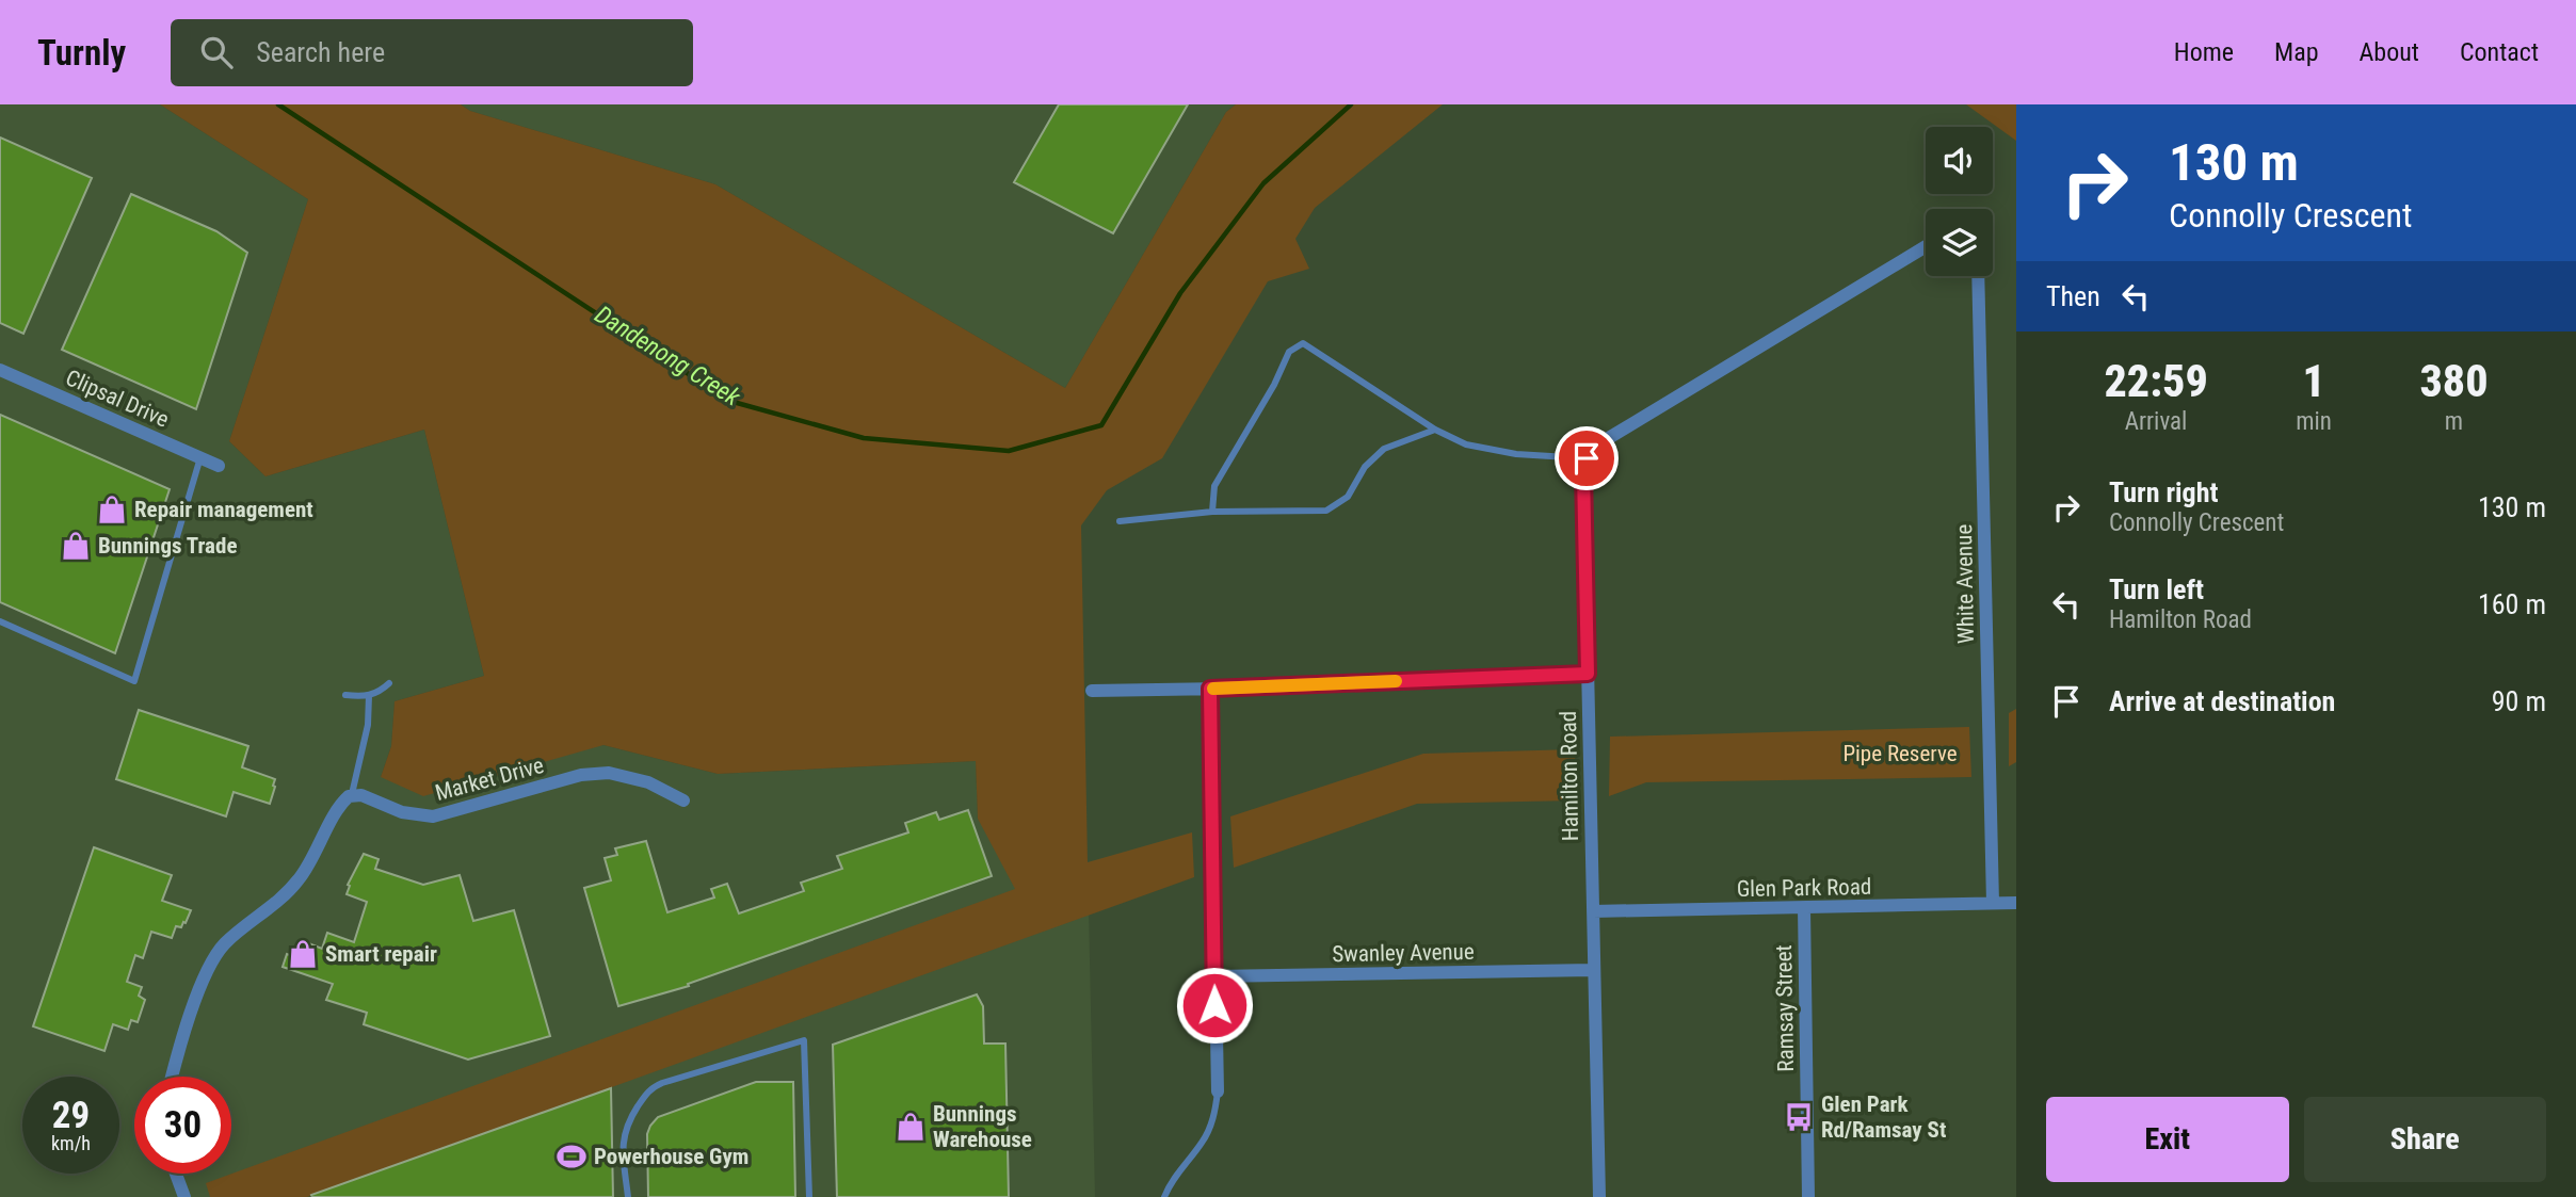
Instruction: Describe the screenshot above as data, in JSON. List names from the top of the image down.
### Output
{
  "streets": {
    "street": [
      "Clipsal Drive",
      "White Avenue",
      "Hamilton Road",
      "Market Drive",
      "Glen Park Road",
      "Swanley Avenue",
      "Ramsay Street"
    ]
  },
  "crossings": [
    ["White Avenue", "Glen Park Road"],
    ["Hamilton Road", "Glen Park Road"],
    ["Hamilton Road", "Swanley Avenue"],
    ["Glen Park Road", "Ramsay Street"]
  ],
  "water": ["Dandenong Creek"],
  "parks": ["Pipe Reserve"],
  "places": {
    "shop": [
      "Repair management",
      "Bunnings Trade",
      "Smart repair",
      "Bunnings Warehouse"
    ],
    "bus stop": ["Glen Park Rd/Ramsay St"],
    "sports": ["Powerhouse Gym"]
  },
  "page": {
    "header": "Turnly",
    "search": "Search here",
    "nav": [
      "Home",
      "Map",
      "About",
      "Contact"
    ],
    "turn": ["130 m", "Connolly Crescent"],
    "then": "Then",
    "eta": [
      "22:59",
      "Arrival",
      "1",
      "min",
      "380",
      "m"
    ],
    "list": [
      {
        "name": "Turn right",
        "note": "Connolly Crescent",
        "value": "130 m"
      },
      {
        "name": "Turn left",
        "note": "Hamilton Road",
        "value": "160 m"
      },
      {
        "name": "Arrive at destination",
        "value": "90 m"
      }
    ],
    "speed": "29 km/h",
    "limit": "30",
    "buttons": ["Exit", "Share"]
  }
}
